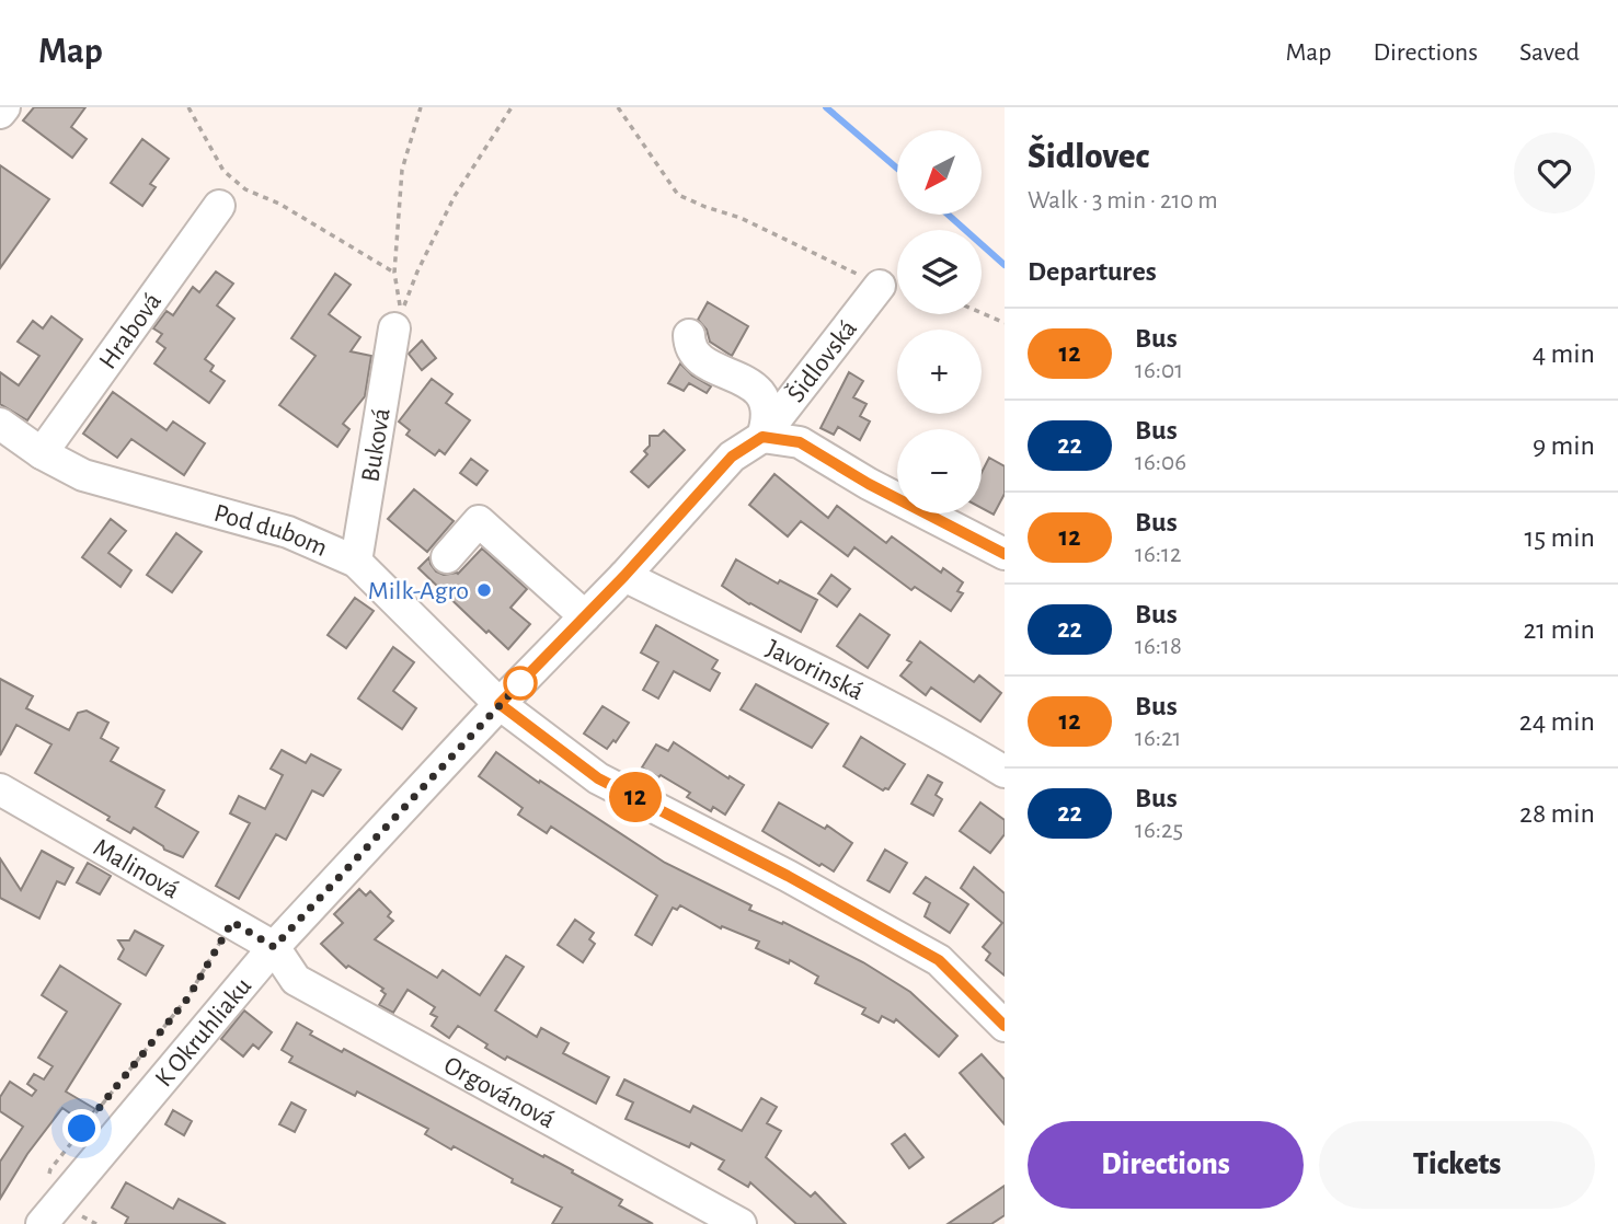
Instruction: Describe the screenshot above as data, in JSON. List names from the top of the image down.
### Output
{
  "streets": {
    "street": [
      "Hrabová",
      "Šidlovská",
      "Buková",
      "Pod dubom",
      "Javorinská",
      "Malinová",
      "K Okruhliaku",
      "Orgovánová"
    ]
  },
  "crossings": [
    ["Hrabová", "Pod dubom"],
    ["Šidlovská", "Javorinská"],
    ["Šidlovská", "K Okruhliaku"],
    ["Buková", "Pod dubom"],
    ["Pod dubom", "K Okruhliaku"],
    ["Javorinská", "K Okruhliaku"],
    ["Malinová", "K Okruhliaku"],
    ["Malinová", "Orgovánová"],
    ["K Okruhliaku", "Orgovánová"]
  ],
  "places": ["Milk-Agro"],
  "lines": ["bus line 12"],
  "north": "bottom left",
  "page": {
    "header": "Map",
    "nav": ["Map", "Directions", "Saved"],
    "on_map": "12",
    "heading": [
      ["Šidlovec", "Walk · 3 min · 210 m"],
      "Departures"
    ],
    "map_buttons": ["+", "−"],
    "list": [
      {
        "mark": "12",
        "name": "Bus",
        "note": "16:01",
        "value": "4 min"
      },
      {
        "mark": "22",
        "name": "Bus",
        "note": "16:06",
        "value": "9 min"
      },
      {
        "mark": "12",
        "name": "Bus",
        "note": "16:12",
        "value": "15 min"
      },
      {
        "mark": "22",
        "name": "Bus",
        "note": "16:18",
        "value": "21 min"
      },
      {
        "mark": "12",
        "name": "Bus",
        "note": "16:21",
        "value": "24 min"
      },
      {
        "mark": "22",
        "name": "Bus",
        "note": "16:25",
        "value": "28 min"
      }
    ],
    "buttons": ["Directions", "Tickets"]
  }
}
